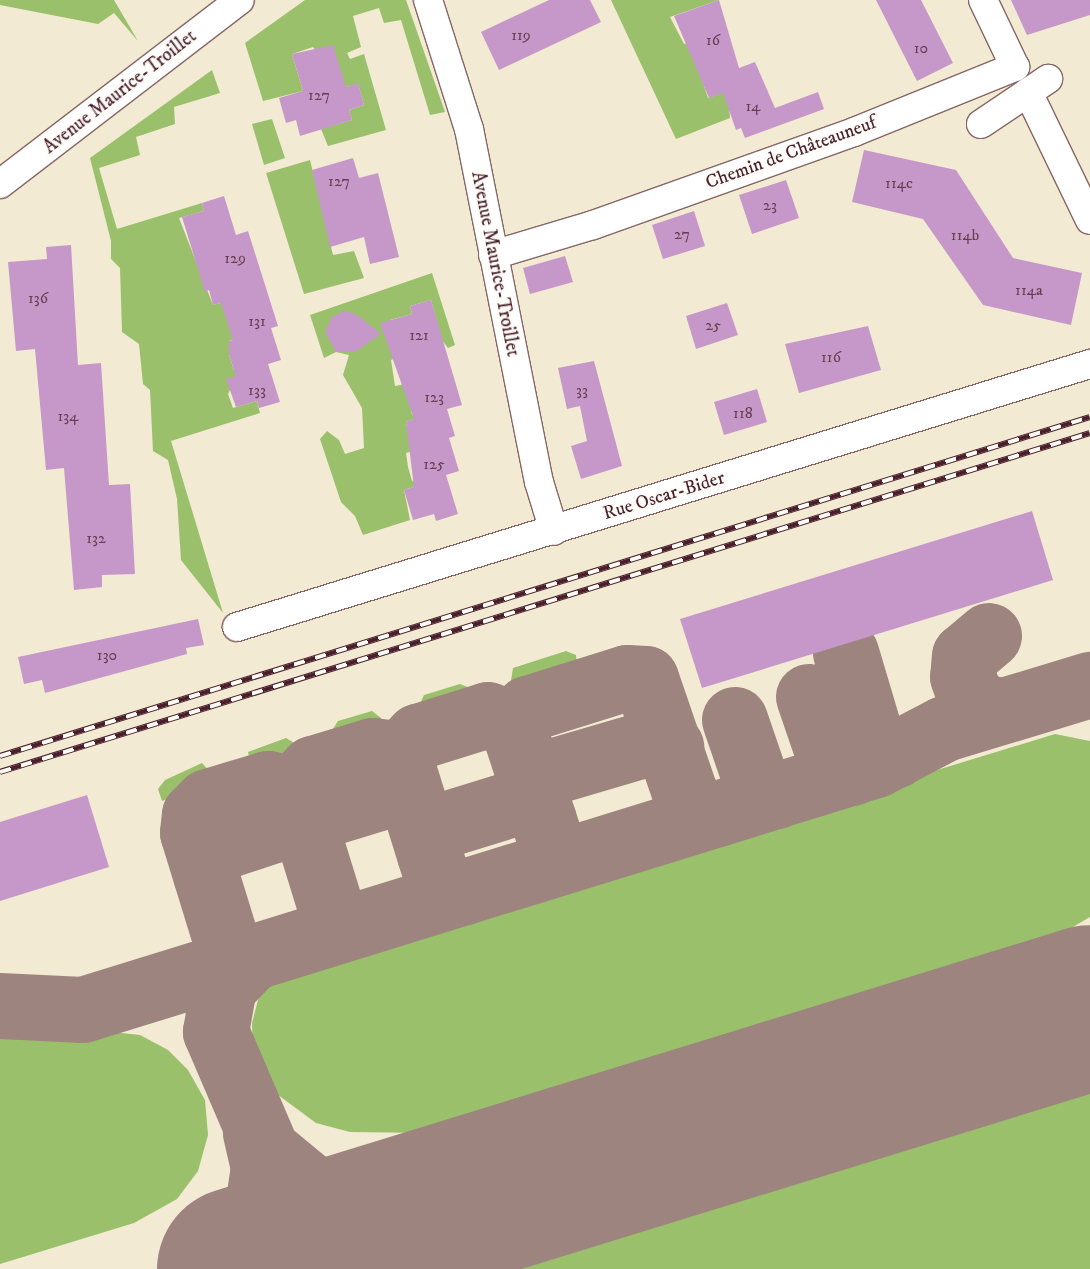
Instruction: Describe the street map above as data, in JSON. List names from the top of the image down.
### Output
{
  "streets": {
    "street": ["Avenue Maurice-Troillet", "Chemin de Châteauneuf", "Rue Oscar-Bider"]
  },
  "crossings": [
    ["Avenue Maurice-Troillet", "Chemin de Châteauneuf"],
    ["Avenue Maurice-Troillet", "Rue Oscar-Bider"]
  ],
  "house_numbers": [
    "119",
    "16",
    "10",
    "127",
    "14",
    "127",
    "114c",
    "23",
    "27",
    "114b",
    "129",
    "114a",
    "136",
    "131",
    "25",
    "121",
    "116",
    "133",
    "33",
    "123",
    "118",
    "134",
    "125",
    "132",
    "130"
  ]
}
